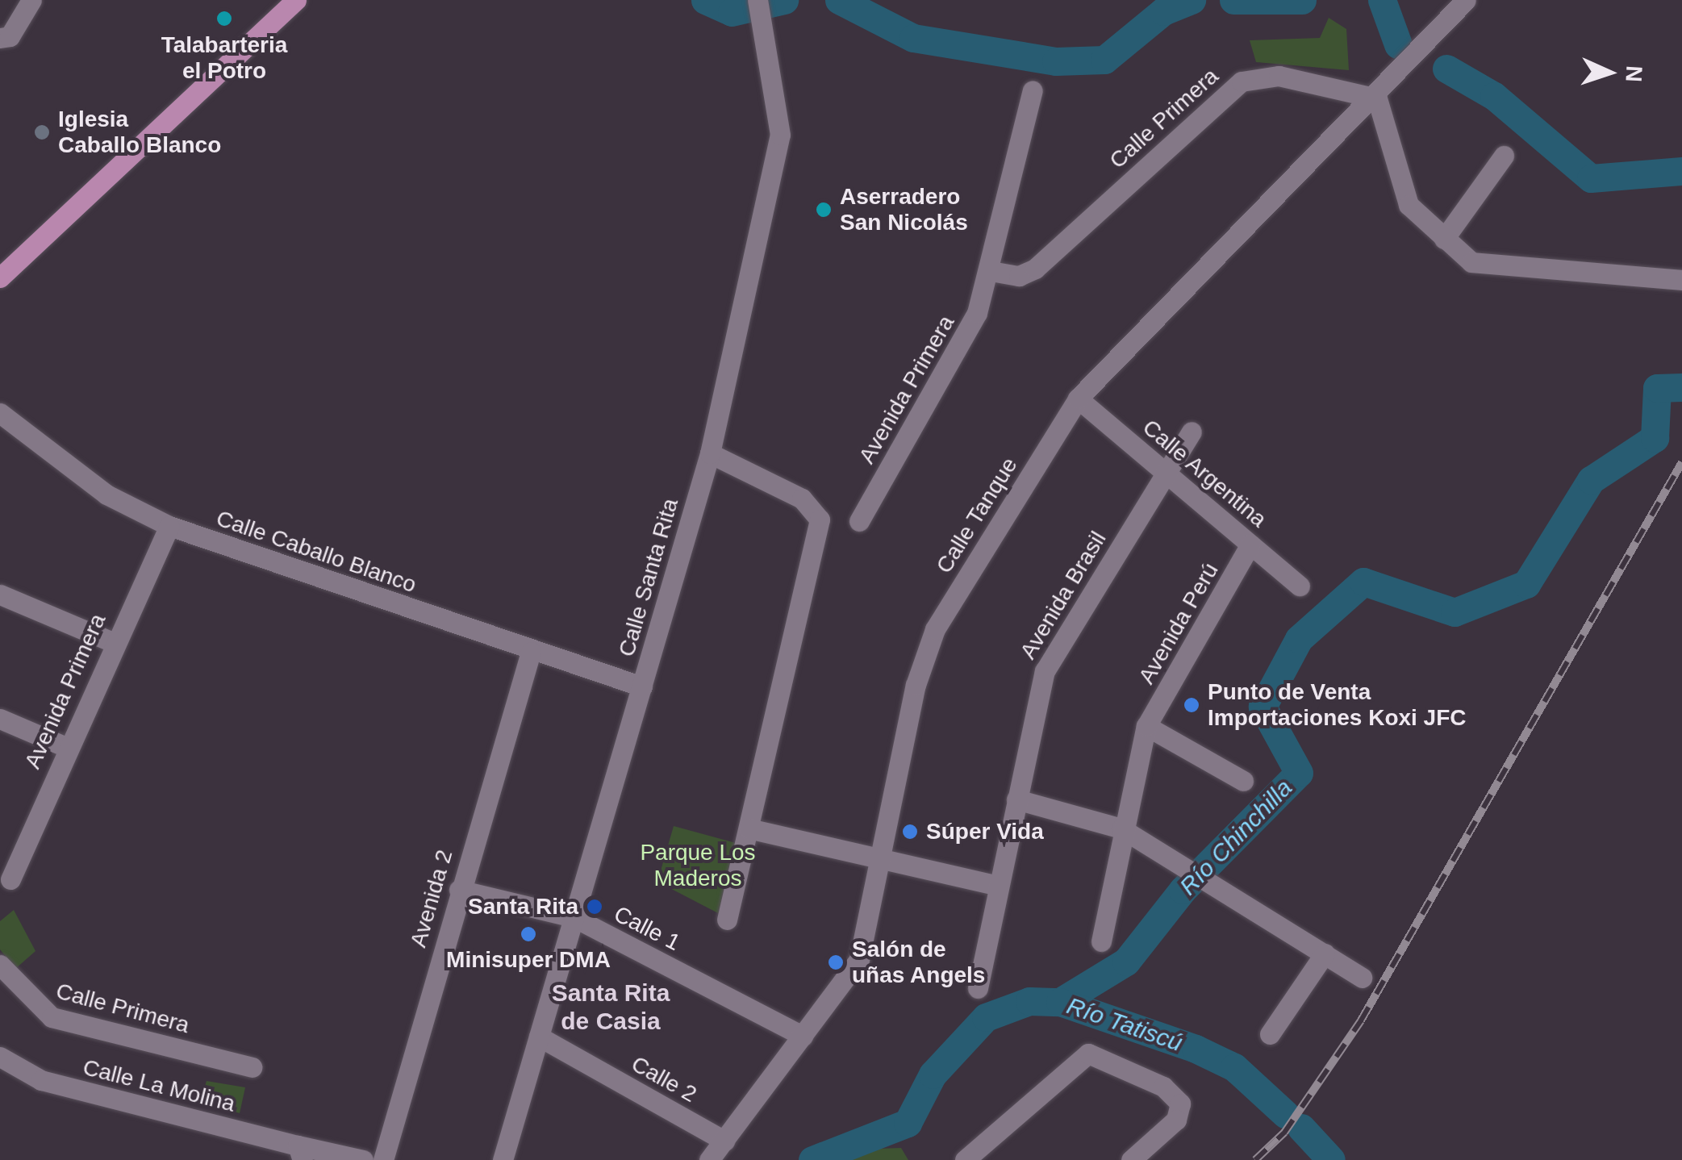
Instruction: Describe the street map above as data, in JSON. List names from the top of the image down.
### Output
{
  "streets": {
    "street": [
      "Calle Primera",
      "Avenida Primera",
      "Calle Argentina",
      "Calle Tanque",
      "Calle Caballo Blanco",
      "Calle Santa Rita",
      "Avenida Brasil",
      "Avenida Perú",
      "Avenida 2",
      "Calle 1",
      "Calle 2",
      "Calle La Molina"
    ]
  },
  "crossings": [
    ["Calle Primera", "Avenida Primera"],
    ["Calle Primera", "Calle Tanque"],
    ["Avenida Primera", "Calle Caballo Blanco"],
    ["Calle Argentina", "Calle Tanque"],
    ["Calle Argentina", "Avenida Brasil"],
    ["Calle Argentina", "Avenida Perú"],
    ["Calle Tanque", "Calle 1"],
    ["Calle Tanque", "Calle 2"],
    ["Calle Caballo Blanco", "Calle Santa Rita"],
    ["Calle Caballo Blanco", "Avenida 2"],
    ["Calle Santa Rita", "Calle 1"],
    ["Calle Santa Rita", "Calle 2"],
    ["Avenida 2", "Calle 1"]
  ],
  "districts": ["Santa Rita de Casia"],
  "water": ["Río Chinchilla", "Río Tatiscú"],
  "parks": ["Parque Los Maderos"],
  "places": [
    "Talabarteria el Potro",
    "Iglesia Caballo Blanco",
    "Aserradero San Nicolás",
    "Punto de Venta Importaciones Koxi JFC",
    "Súper Vida",
    "Santa Rita",
    "Minisuper DMA",
    "Salón de uñas Angels"
  ],
  "north": "right"
}
